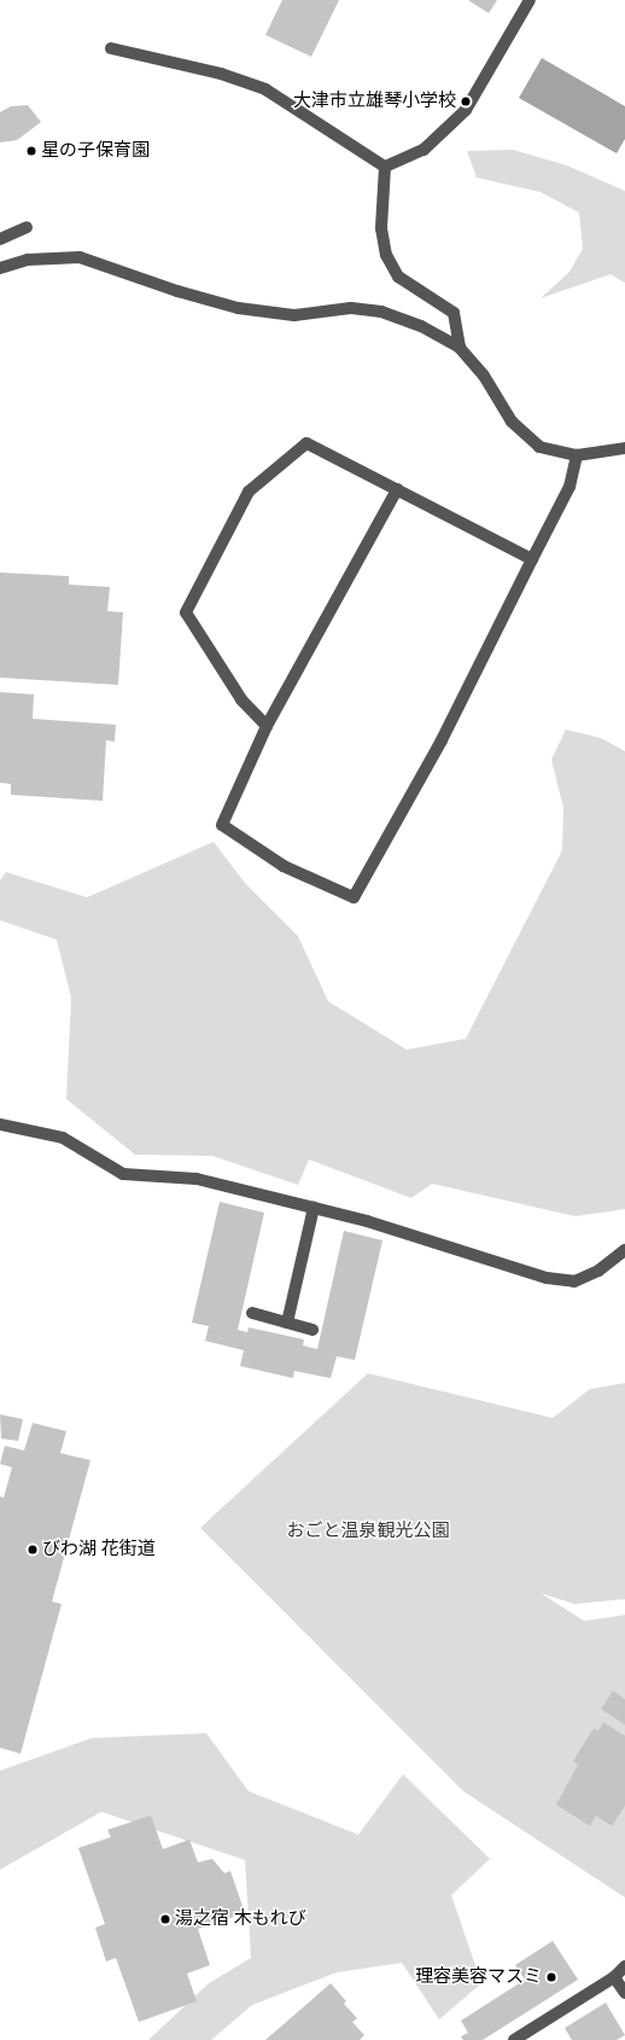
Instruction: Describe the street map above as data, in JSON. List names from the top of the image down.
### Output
{
  "parks": ["おごと温泉観光公園"],
  "places": [
    "大津市立雄琴小学校",
    "星の子保育園",
    "びわ湖 花街道",
    "湯之宿 木もれび",
    "理容美容マスミ"
  ]
}
